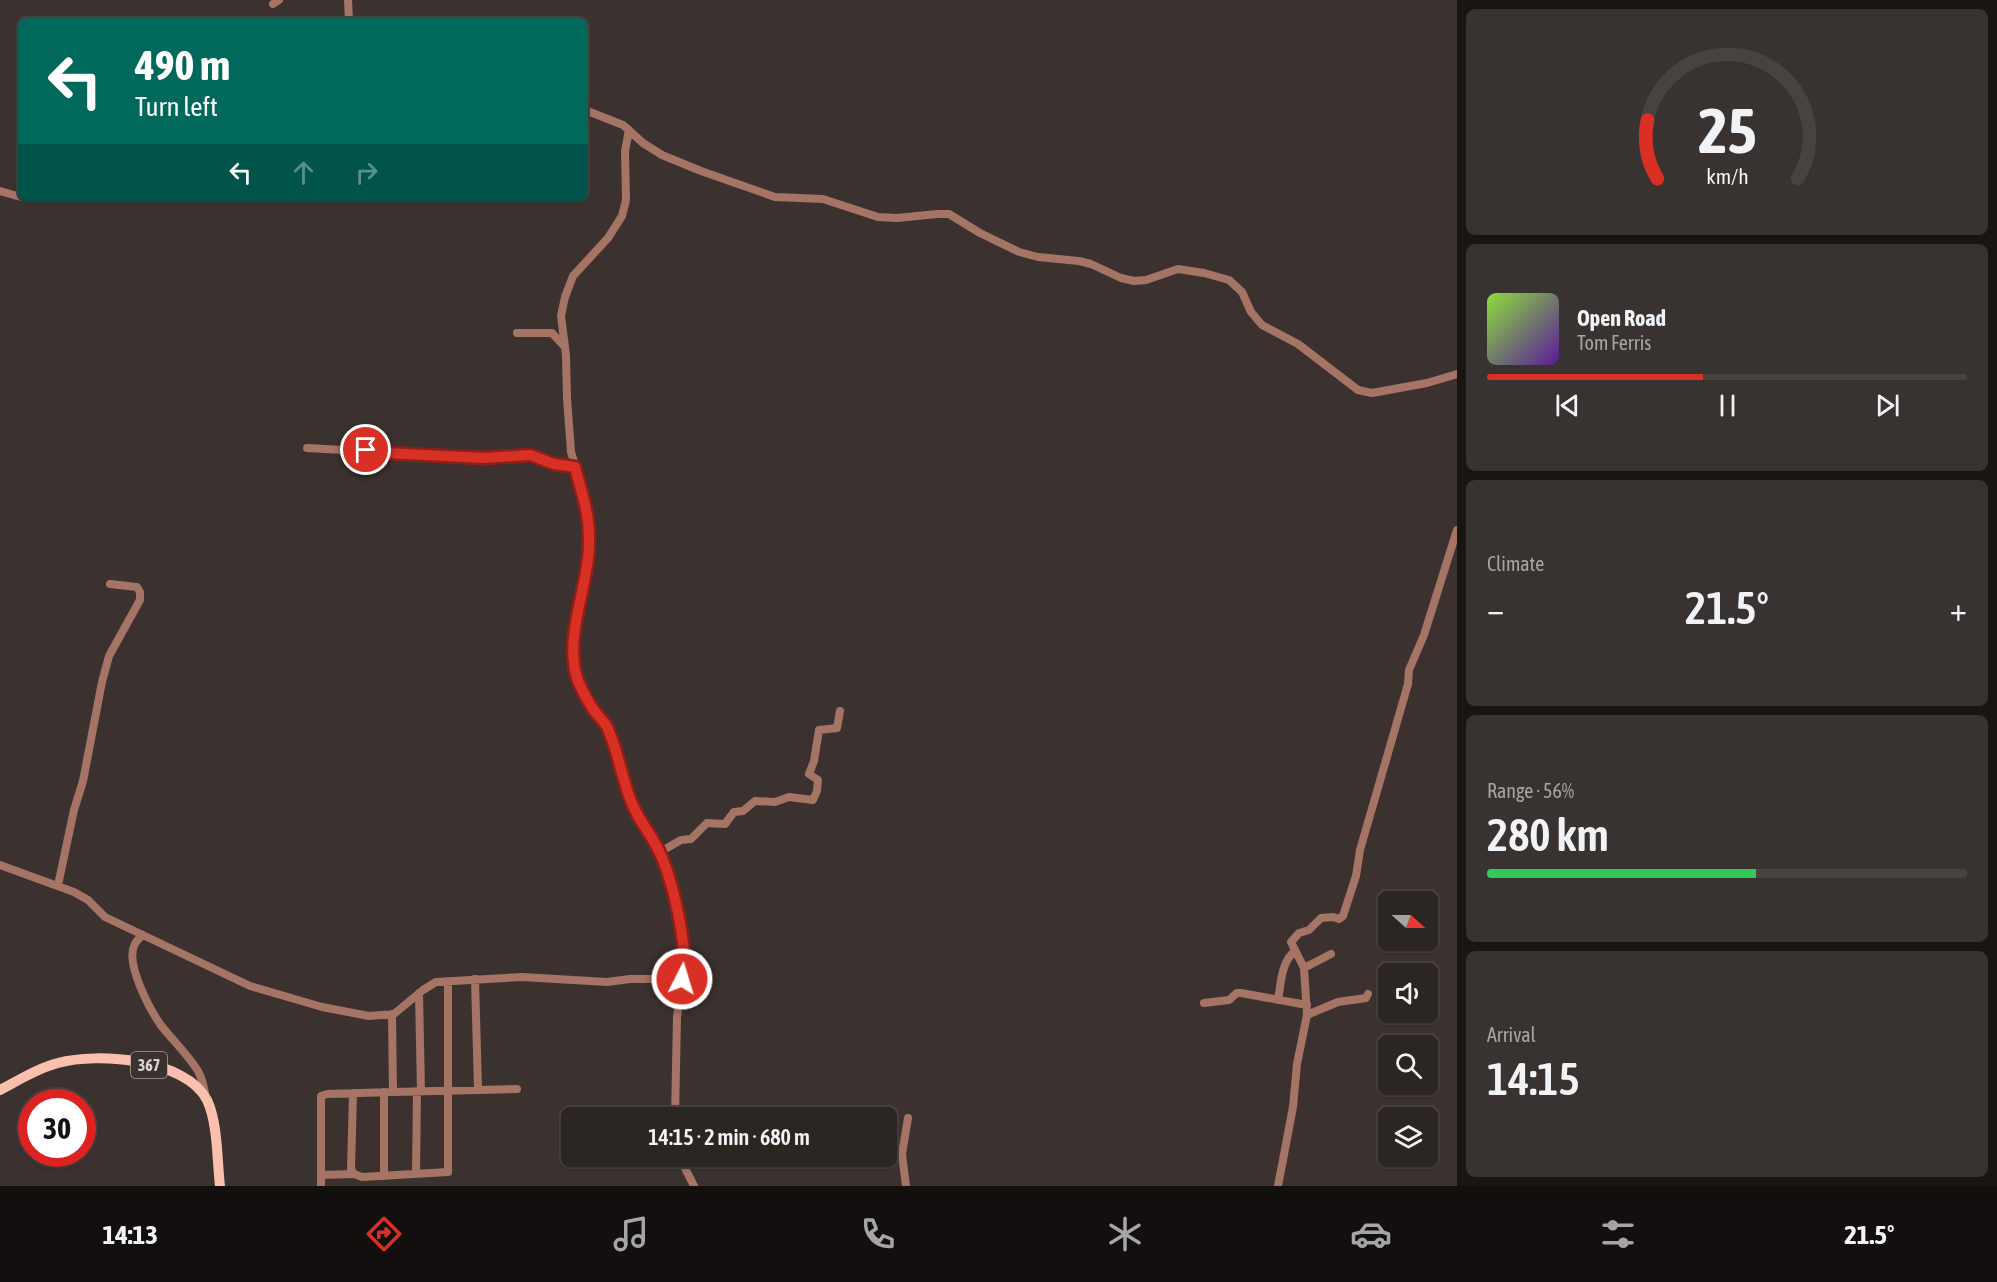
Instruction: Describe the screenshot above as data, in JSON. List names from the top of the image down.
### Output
{
  "streets": {
    "main road": ["367"]
  },
  "north": "right",
  "page": {
    "turn": ["490 m", "Turn left"],
    "song": ["Open Road", "Tom Ferris"],
    "tile": [
      "Climate",
      ["Range · 56%", "280 km"],
      ["Arrival", "14:15"]
    ],
    "heat": ["−", "21.5°", "+"],
    "limit": "30",
    "trip": "14:15 · 2 min · 680 m",
    "tabs": ["14:13", "21.5°"],
    "gauge": ["25", "km/h"]
  }
}
